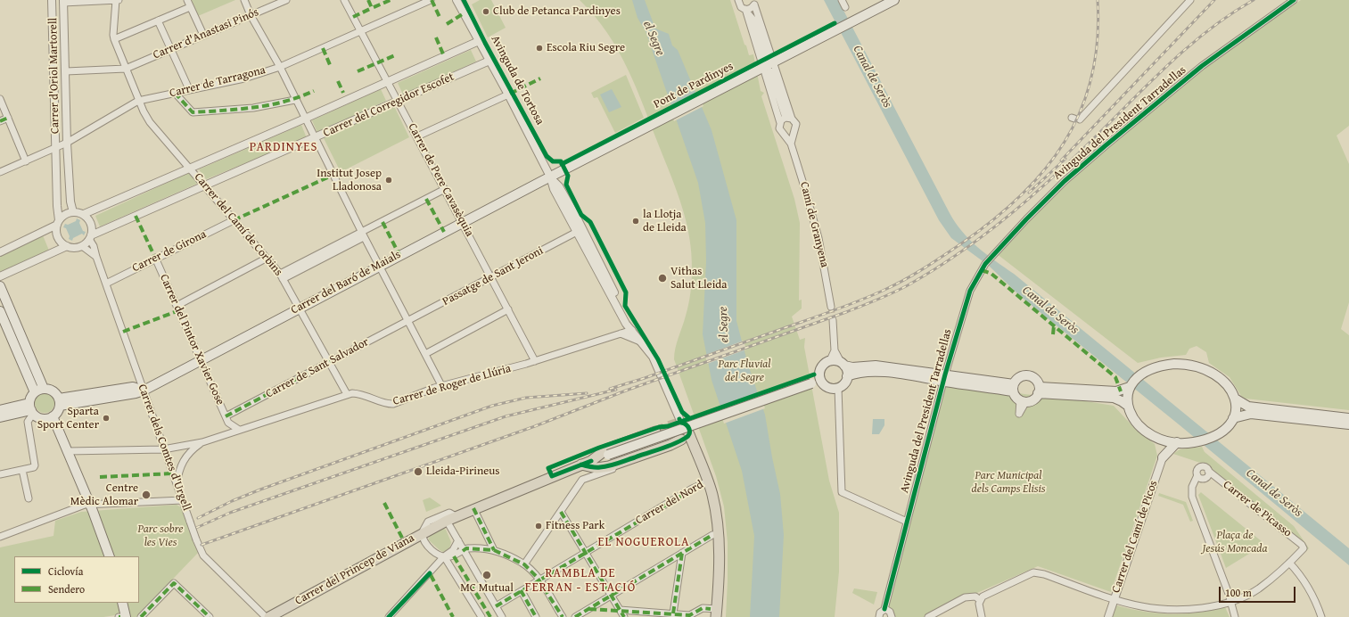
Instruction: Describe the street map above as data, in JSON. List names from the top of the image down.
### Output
{
  "streets": {
    "main road": ["Pont de Pardinyes", "Carrer del Baró de Maials", "Carrer del Princep de Viana"],
    "street": [
      "Carrer d'Anastasi Pinós",
      "Carrer d'Oriol Martorell",
      "Avinguda de Tortosa",
      "Carrer de Tarragona",
      "Carrer del Corregidor Escofet",
      "Avinguda del President Tarradellas",
      "Carrer de Pere Cavasèquia",
      "Carrer del Camí de Corbins",
      "Camí de Granyena",
      "Carrer de Girona",
      "Passatge de Sant Jeroni",
      "Carrer del Pintor Xavier Gose",
      "Carrer de Sant Salvador",
      "Carrer de Roger de Llúria",
      "Carrer dels Comtes d'Urgell",
      "Carrer del Nord",
      "Carrer de Picasso",
      "Carrer del Camí de Picos"
    ]
  },
  "crossings": [
    ["Carrer d'Anastasi Pinós", "Carrer del Camí de Corbins"],
    ["Carrer d'Oriol Martorell", "Carrer de Tarragona"],
    ["Carrer d'Oriol Martorell", "Carrer del Corregidor Escofet"],
    ["Carrer d'Oriol Martorell", "Carrer dels Comtes d'Urgell"],
    ["Avinguda de Tortosa", "Pont de Pardinyes"],
    ["Avinguda de Tortosa", "Carrer del Corregidor Escofet"],
    ["Avinguda de Tortosa", "Passatge de Sant Jeroni"],
    ["Avinguda de Tortosa", "Carrer del Baró de Maials"],
    ["Avinguda de Tortosa", "Carrer de Roger de Llúria"],
    ["Carrer de Tarragona", "Carrer de Pere Cavasèquia"],
    ["Carrer de Tarragona", "Carrer del Camí de Corbins"],
    ["Pont de Pardinyes", "Carrer del Baró de Maials"],
    ["Carrer del Corregidor Escofet", "Carrer de Pere Cavasèquia"],
    ["Carrer del Corregidor Escofet", "Carrer del Camí de Corbins"],
    ["Carrer del Corregidor Escofet", "Carrer dels Comtes d'Urgell"],
    ["Carrer de Pere Cavasèquia", "Passatge de Sant Jeroni"],
    ["Carrer de Pere Cavasèquia", "Carrer del Baró de Maials"],
    ["Carrer de Pere Cavasèquia", "Carrer de Roger de Llúria"],
    ["Carrer del Camí de Corbins", "Carrer de Girona"],
    ["Carrer del Camí de Corbins", "Carrer del Baró de Maials"],
    ["Carrer del Camí de Corbins", "Carrer de Sant Salvador"],
    ["Carrer del Camí de Corbins", "Carrer de Roger de Llúria"],
    ["Carrer de Girona", "Carrer del Pintor Xavier Gose"],
    ["Carrer de Girona", "Carrer dels Comtes d'Urgell"],
    ["Passatge de Sant Jeroni", "Carrer de Sant Salvador"],
    ["Carrer del Baró de Maials", "Carrer del Pintor Xavier Gose"],
    ["Carrer del Baró de Maials", "Carrer dels Comtes d'Urgell"],
    ["Carrer del Pintor Xavier Gose", "Carrer de Sant Salvador"],
    ["Carrer de Roger de Llúria", "Carrer dels Comtes d'Urgell"]
  ],
  "districts": ["PARDINYES", "EL NOGUEROLA", "RAMBLA DE FERRAN - ESTACIÓ"],
  "water": ["el Segre", "Canal de Seròs"],
  "parks": [
    "Parc Fluvial del Segre",
    "Parc Municipal dels Camps Elisis",
    "Parc sobre les Vies",
    "Plaça de Jesús Moncada"
  ],
  "places": [
    "Club de Petanca Pardinyes",
    "Escola Riu Segre",
    "Institut Josep Lladonosa",
    "la Llotja de Lleida",
    "Vithas Salut Lleida",
    "Sparta Sport Center",
    "Lleida-Pirineus",
    "Centre Mèdic Alomar",
    "Fitness Park",
    "MC Mutual"
  ],
  "legend": ["Ciclovía", "Sendero"],
  "scale_bar": "100 m"
}
